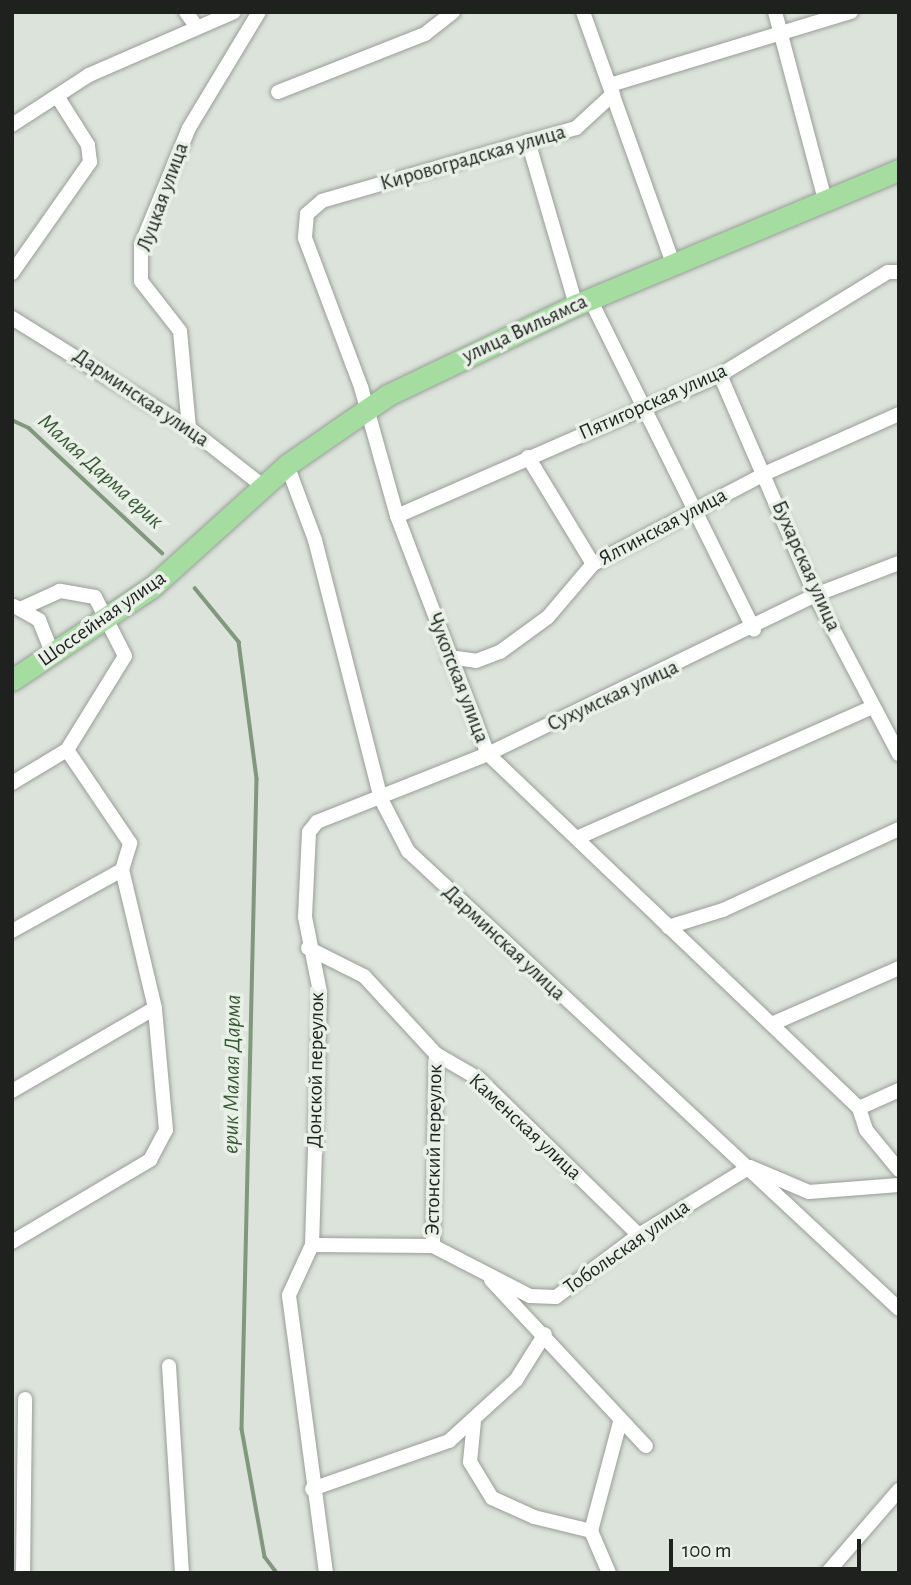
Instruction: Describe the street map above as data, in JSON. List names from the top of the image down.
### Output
{
  "streets": {
    "main road": ["улица Вильямса", "Шоссейная улица"],
    "street": [
      "Кировоградская улица",
      "Луцкая улица",
      "Дарминская улица",
      "Пятигорская улица",
      "Ялтинская улица",
      "Бухарская улица",
      "Чукотская улица",
      "Сухумская улица",
      "Донской переулок",
      "Каменская улица",
      "Эстонский переулок",
      "Тобольская улица"
    ]
  },
  "crossings": [
    ["Кировоградская улица", "Чукотская улица"],
    ["Луцкая улица", "Дарминская улица"],
    ["улица Вильямса", "Дарминская улица"],
    ["улица Вильямса", "Шоссейная улица"],
    ["улица Вильямса", "Чукотская улица"],
    ["Дарминская улица", "Сухумская улица"],
    ["Дарминская улица", "Тобольская улица"],
    ["Пятигорская улица", "Бухарская улица"],
    ["Пятигорская улица", "Чукотская улица"],
    ["Ялтинская улица", "Бухарская улица"],
    ["Ялтинская улица", "Чукотская улица"],
    ["Бухарская улица", "Сухумская улица"],
    ["Чукотская улица", "Сухумская улица"],
    ["Сухумская улица", "Донской переулок"],
    ["Донской переулок", "Каменская улица"],
    ["Донской переулок", "Тобольская улица"],
    ["Каменская улица", "Эстонский переулок"],
    ["Каменская улица", "Тобольская улица"],
    ["Эстонский переулок", "Тобольская улица"]
  ],
  "water": ["Малая Дарма ерик", "ерик Малая Дарма"],
  "scale_bar": "100 m"
}
